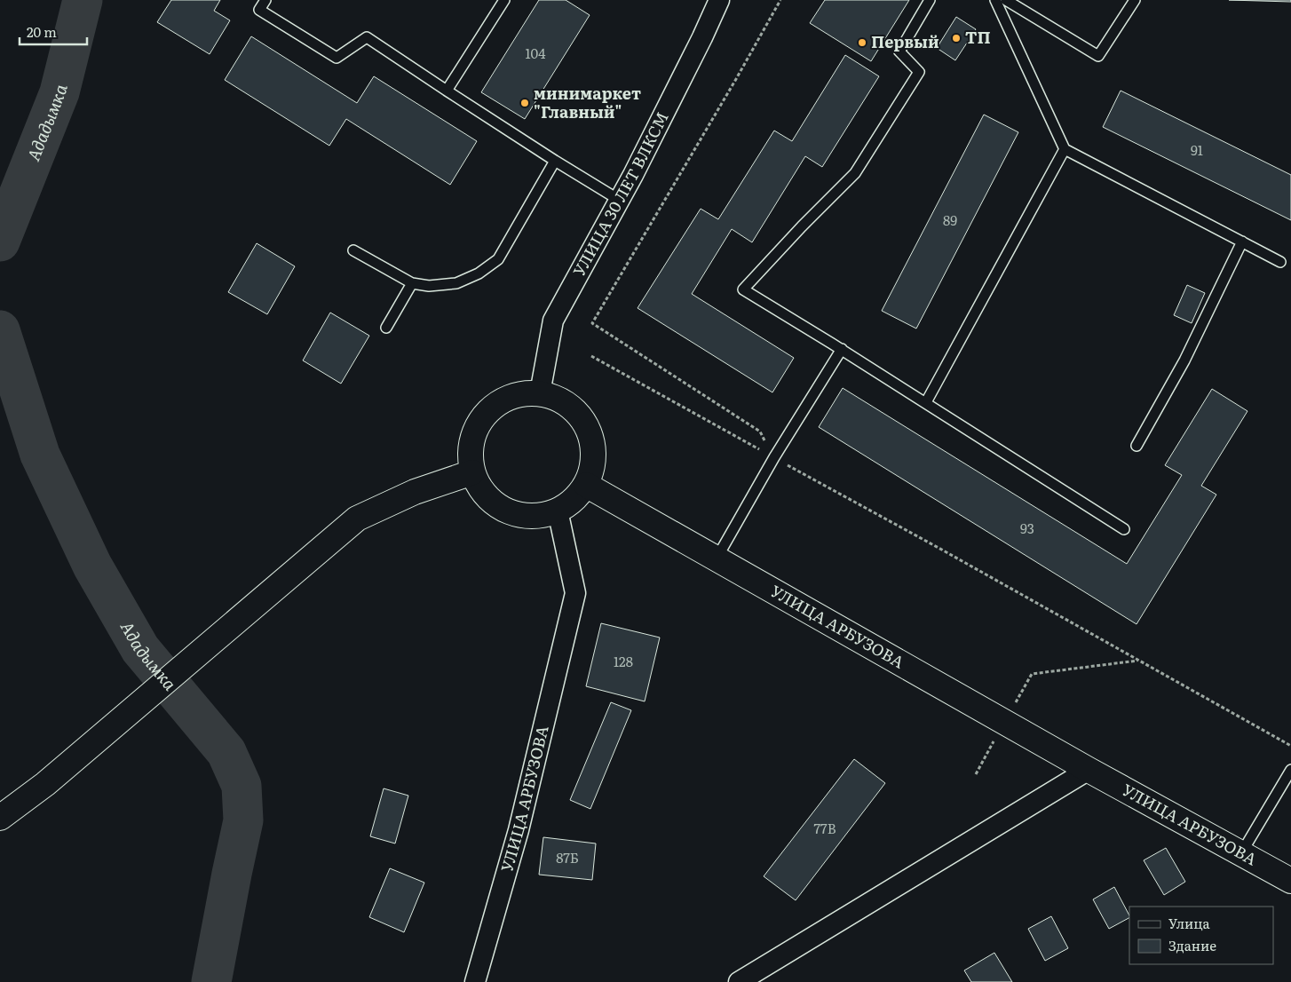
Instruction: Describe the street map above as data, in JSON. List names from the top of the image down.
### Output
{
  "streets": {
    "street": ["УЛИЦА 30 ЛЕТ ВЛКСМ", "УЛИЦА АРБУЗОВА"]
  },
  "crossings": [
    ["УЛИЦА 30 ЛЕТ ВЛКСМ", "УЛИЦА АРБУЗОВА"]
  ],
  "water": ["Ададымка"],
  "places": ["ТП", "Первый", "минимаркет \"Главный\""],
  "house_numbers": [
    "104",
    "91",
    "89",
    "93",
    "128",
    "77В",
    "87Б"
  ],
  "legend": ["Улица", "Здание"],
  "scale_bar": "20 m"
}
